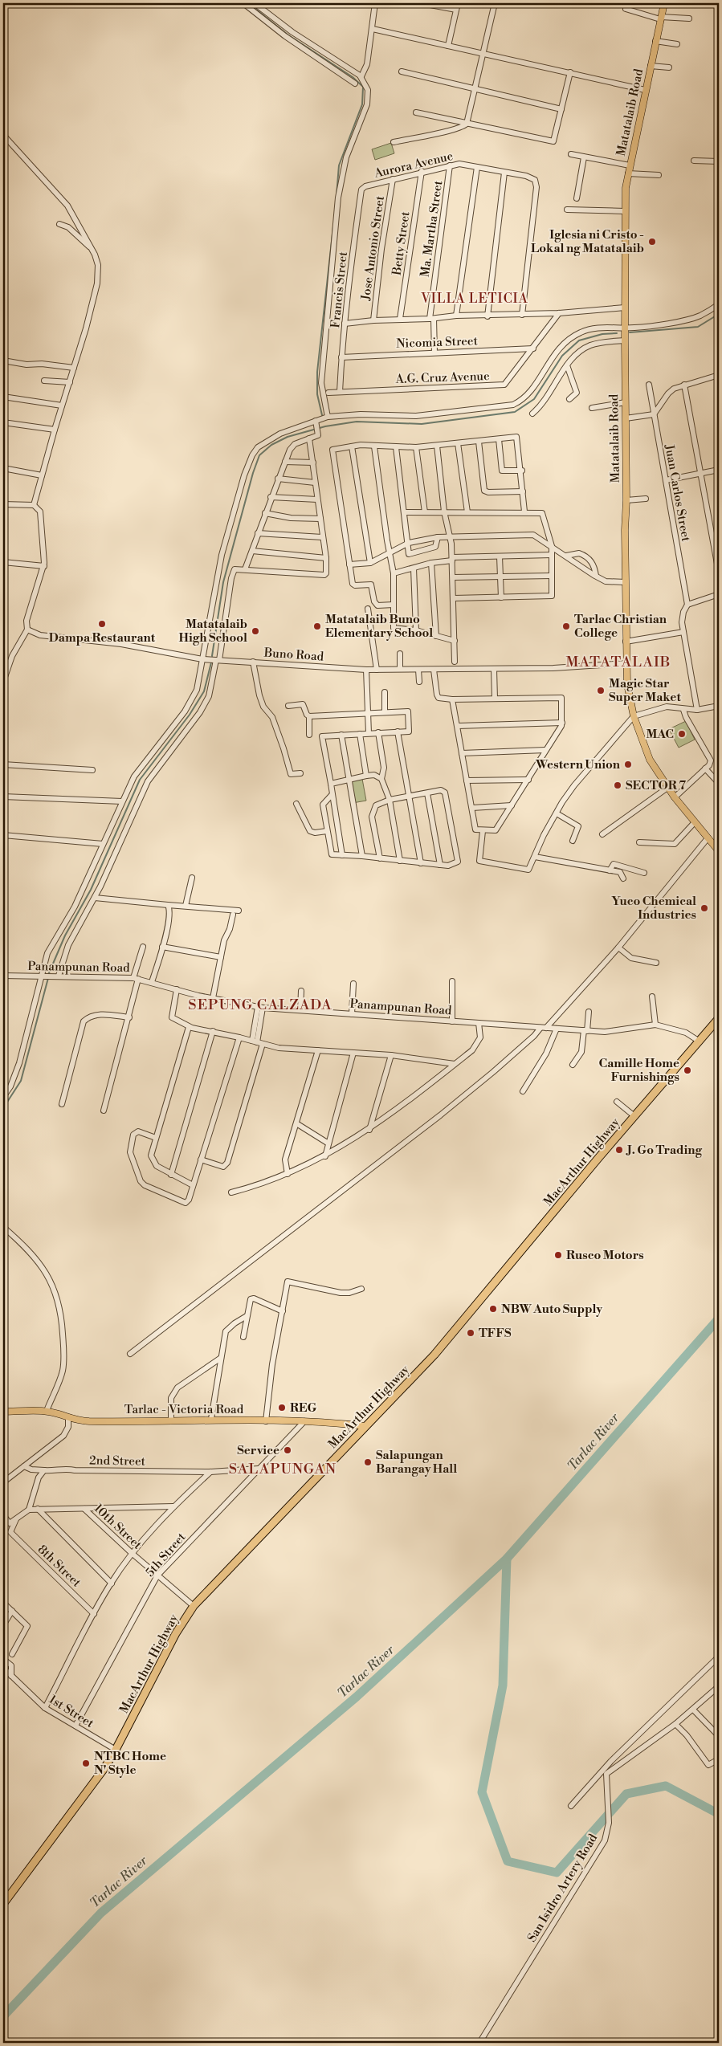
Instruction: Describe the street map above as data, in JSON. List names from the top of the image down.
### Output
{
  "streets": {
    "highway": ["MacArthur Highway"],
    "main road": ["Matatalaib Road", "Tarlac - Victoria Road"],
    "street": [
      "Aurora Avenue",
      "Ma. Martha Street",
      "Betty Street",
      "Jose Antonio Street",
      "Francis Street",
      "Nicomia Street",
      "A.G. Cruz Avenue",
      "Juan Carlos Street",
      "Buno Road",
      "Panampunan Road",
      "2nd Street",
      "10th Street",
      "5th Street",
      "8th Street",
      "1st Street",
      "San Isidro Artery Road"
    ]
  },
  "crossings": [
    ["Matatalaib Road", "Buno Road"],
    ["Aurora Avenue", "Ma. Martha Street"],
    ["Aurora Avenue", "Betty Street"],
    ["Aurora Avenue", "Jose Antonio Street"],
    ["Aurora Avenue", "Francis Street"],
    ["Ma. Martha Street", "Nicomia Street"],
    ["Francis Street", "Nicomia Street"],
    ["Francis Street", "A.G. Cruz Avenue"],
    ["Nicomia Street", "A.G. Cruz Avenue"],
    ["Panampunan Road", "MacArthur Highway"],
    ["MacArthur Highway", "Tarlac - Victoria Road"],
    ["MacArthur Highway", "10th Street"],
    ["MacArthur Highway", "1st Street"],
    ["Tarlac - Victoria Road", "5th Street"],
    ["2nd Street", "5th Street"],
    ["10th Street", "5th Street"],
    ["5th Street", "1st Street"]
  ],
  "districts": [
    "VILLA LETICIA",
    "MATATALAIB",
    "SEPUNG CALZADA",
    "SALAPUNGAN"
  ],
  "water": ["Tarlac River"],
  "places": [
    "Iglesia ni Cristo - Lokal ng Matatalaib",
    "Dampa Restaurant",
    "Matatalaib Buno Elementary School",
    "Tarlac Christian College",
    "Matatalaib High School",
    "Magic Star Super Maket",
    "MAC",
    "Western Union",
    "SECTOR 7",
    "Yuco Chemical Industries",
    "Camille Home Furnishings",
    "J. Go Trading",
    "Rusco Motors",
    "NBW Auto Supply",
    "TFFS",
    "REG",
    "Service",
    "Salapungan Barangay Hall",
    "NTBC Home N' Style"
  ]
}
